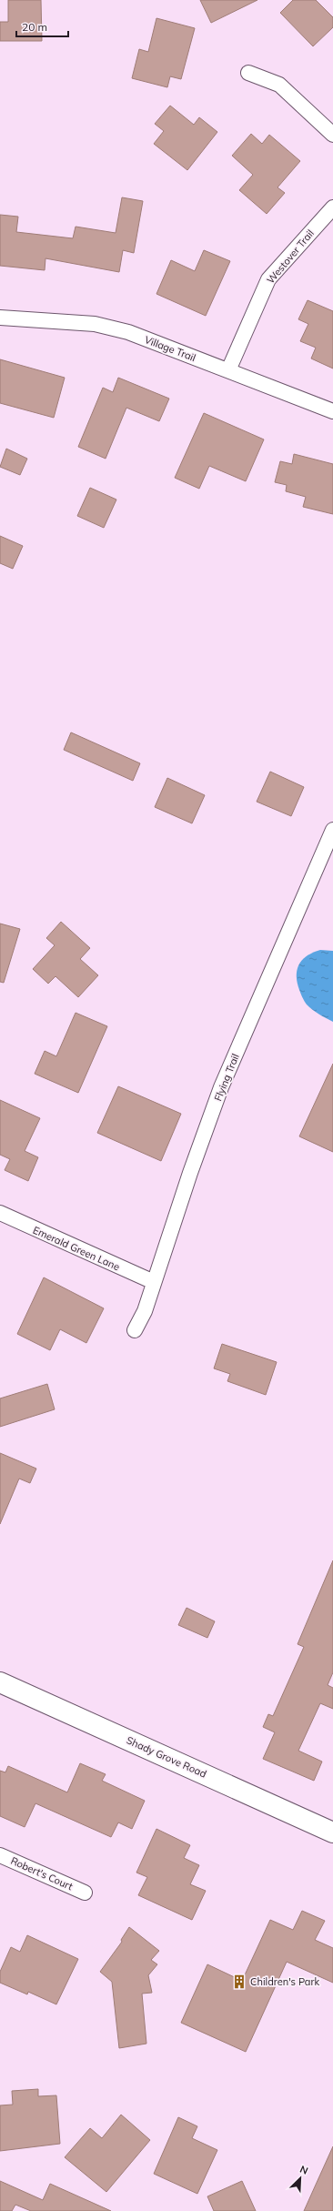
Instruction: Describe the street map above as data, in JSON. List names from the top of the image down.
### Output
{
  "streets": {
    "street": [
      "Westover Trail",
      "Village Trail",
      "Flying Trail",
      "Emerald Green Lane",
      "Shady Grove Road",
      "Robert's Court"
    ]
  },
  "crossings": [
    ["Westover Trail", "Village Trail"],
    ["Flying Trail", "Emerald Green Lane"]
  ],
  "places": {
    "building": ["Children's Park"]
  },
  "scale_bar": "20 m",
  "north": "top right"
}
